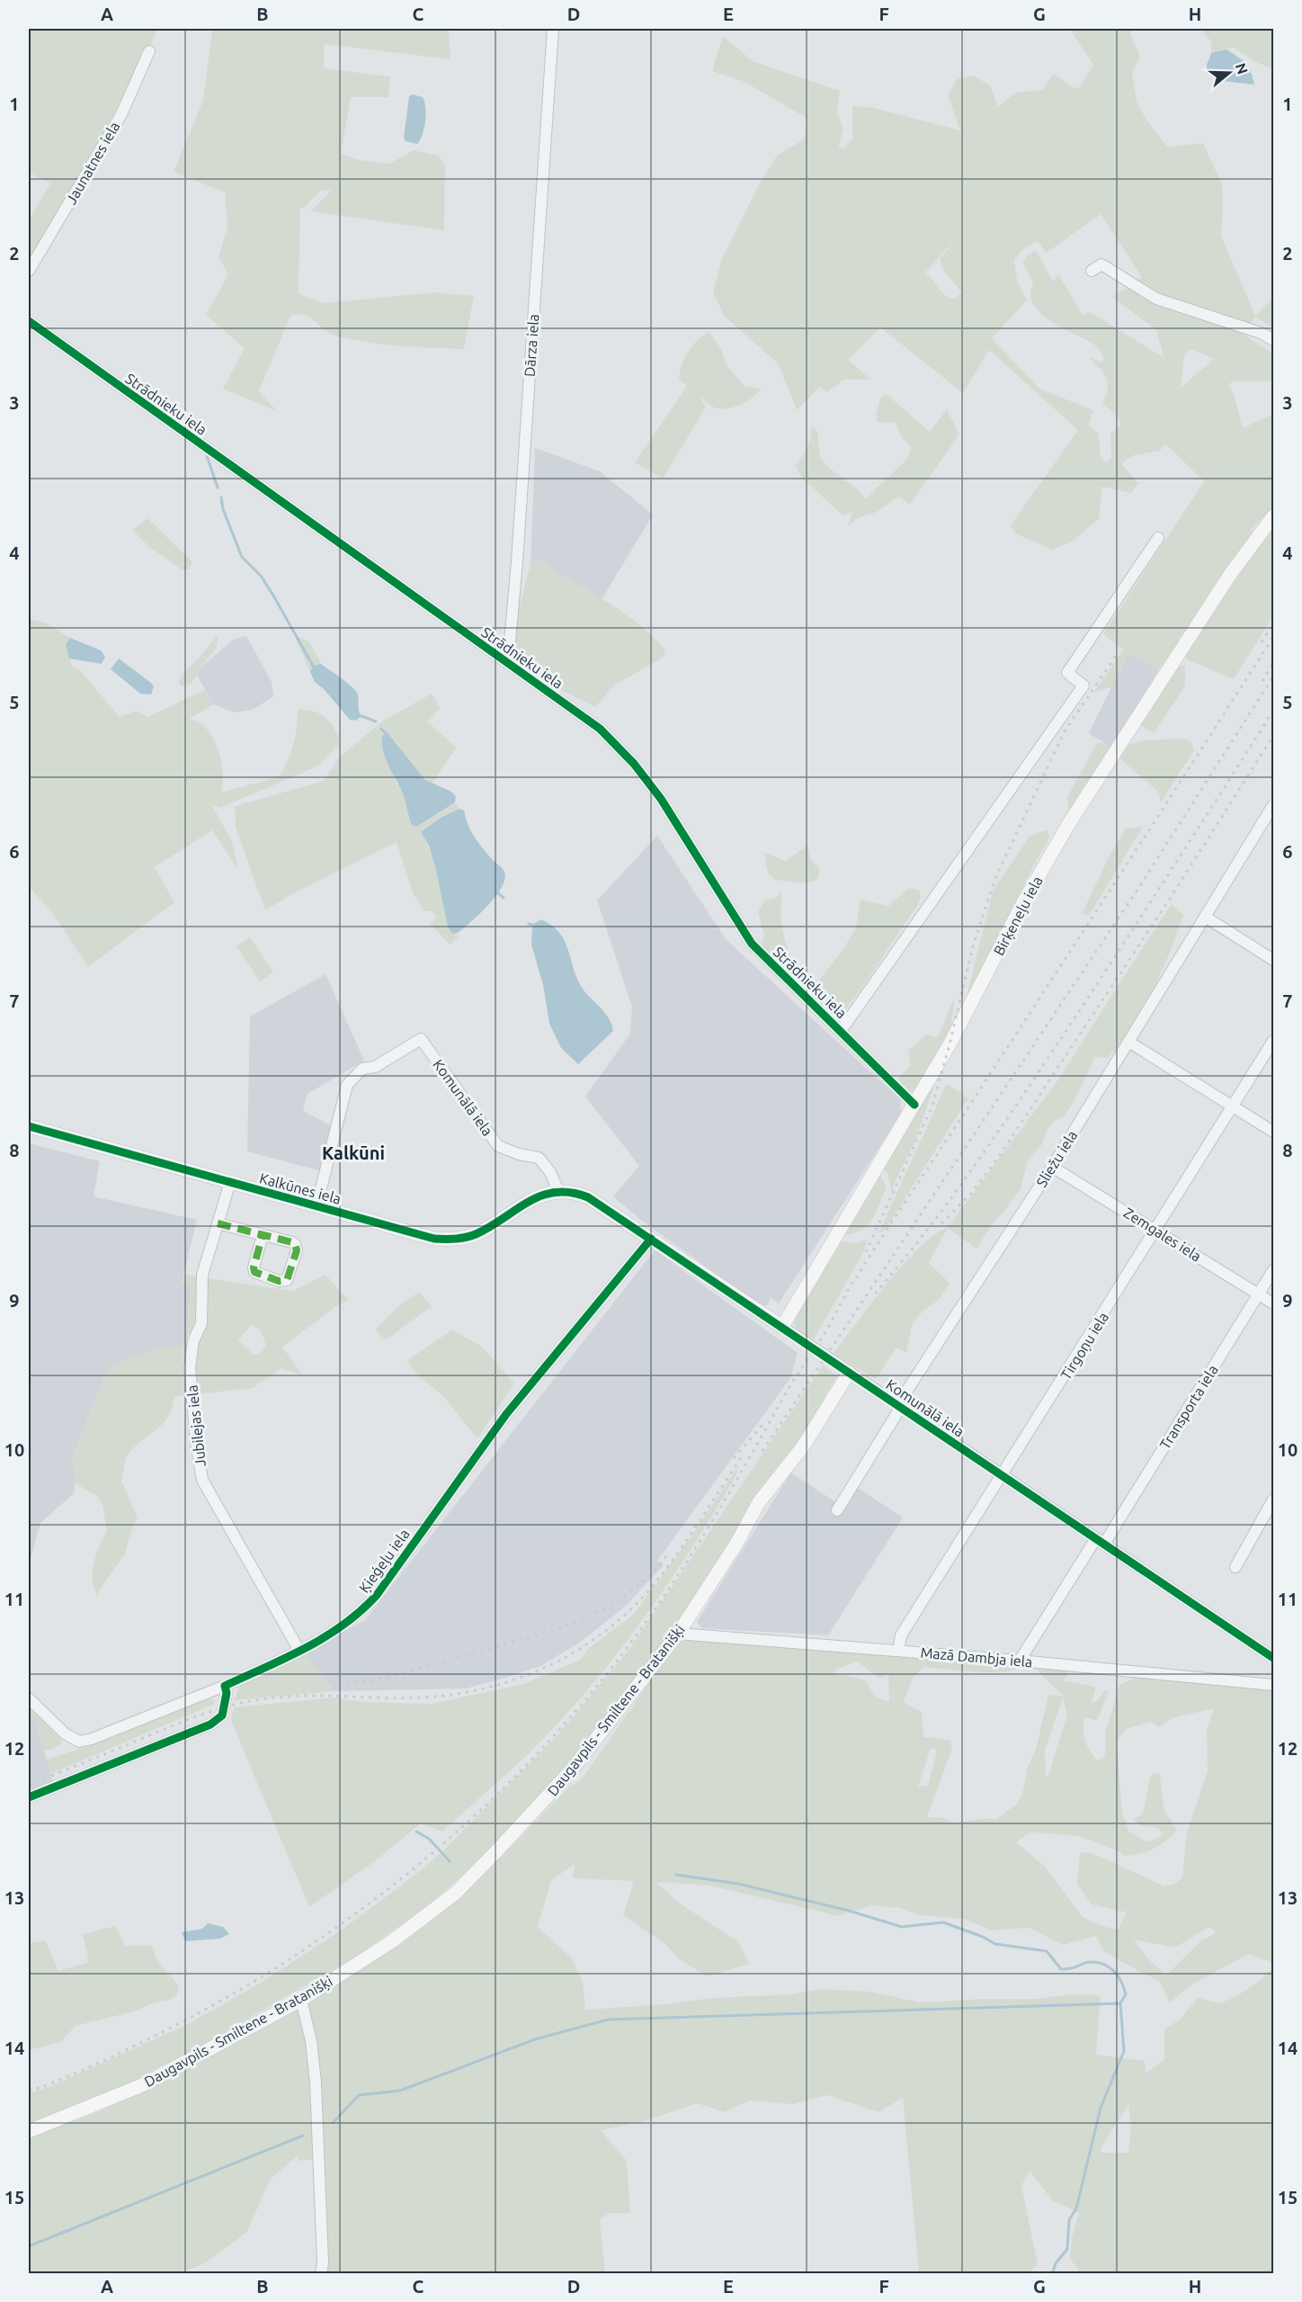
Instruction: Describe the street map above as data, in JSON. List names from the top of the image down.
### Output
{
  "streets": {
    "main road": [
      "Birķeneļu iela",
      "Komunālā iela",
      "Kalkūnes iela",
      "Daugavpils - Smiltene - Bratanišķi"
    ],
    "street": [
      "Jaunatnes iela",
      "Dārza iela",
      "Strādnieku iela",
      "Sliežu iela",
      "Zemgales iela",
      "Tirgoņu iela",
      "Transporta iela",
      "Jubilejas iela",
      "Ķieģeļu iela",
      "Mazā Dambja iela"
    ]
  },
  "crossings": [
    ["Dārza iela", "Strādnieku iela"],
    ["Strādnieku iela", "Birķeneļu iela"],
    ["Birķeneļu iela", "Komunālā iela"],
    ["Komunālā iela", "Sliežu iela"],
    ["Komunālā iela", "Kalkūnes iela"],
    ["Komunālā iela", "Tirgoņu iela"],
    ["Komunālā iela", "Transporta iela"],
    ["Komunālā iela", "Ķieģeļu iela"],
    ["Komunālā iela", "Daugavpils - Smiltene - Bratanišķi"],
    ["Sliežu iela", "Zemgales iela"],
    ["Kalkūnes iela", "Jubilejas iela"],
    ["Zemgales iela", "Tirgoņu iela"],
    ["Zemgales iela", "Transporta iela"],
    ["Tirgoņu iela", "Mazā Dambja iela"],
    ["Transporta iela", "Mazā Dambja iela"],
    ["Jubilejas iela", "Ķieģeļu iela"],
    ["Mazā Dambja iela", "Daugavpils - Smiltene - Bratanišķi"]
  ],
  "districts": ["Kalkūni"],
  "north": "right",
  "grid": {
    "columns": [
      "A",
      "B",
      "C",
      "D",
      "E",
      "F",
      "G",
      "H"
    ],
    "rows": [
      "1",
      "2",
      "3",
      "4",
      "5",
      "6",
      "7",
      "8",
      "9",
      "10",
      "11",
      "12",
      "13",
      "14",
      "15"
    ]
  }
}
